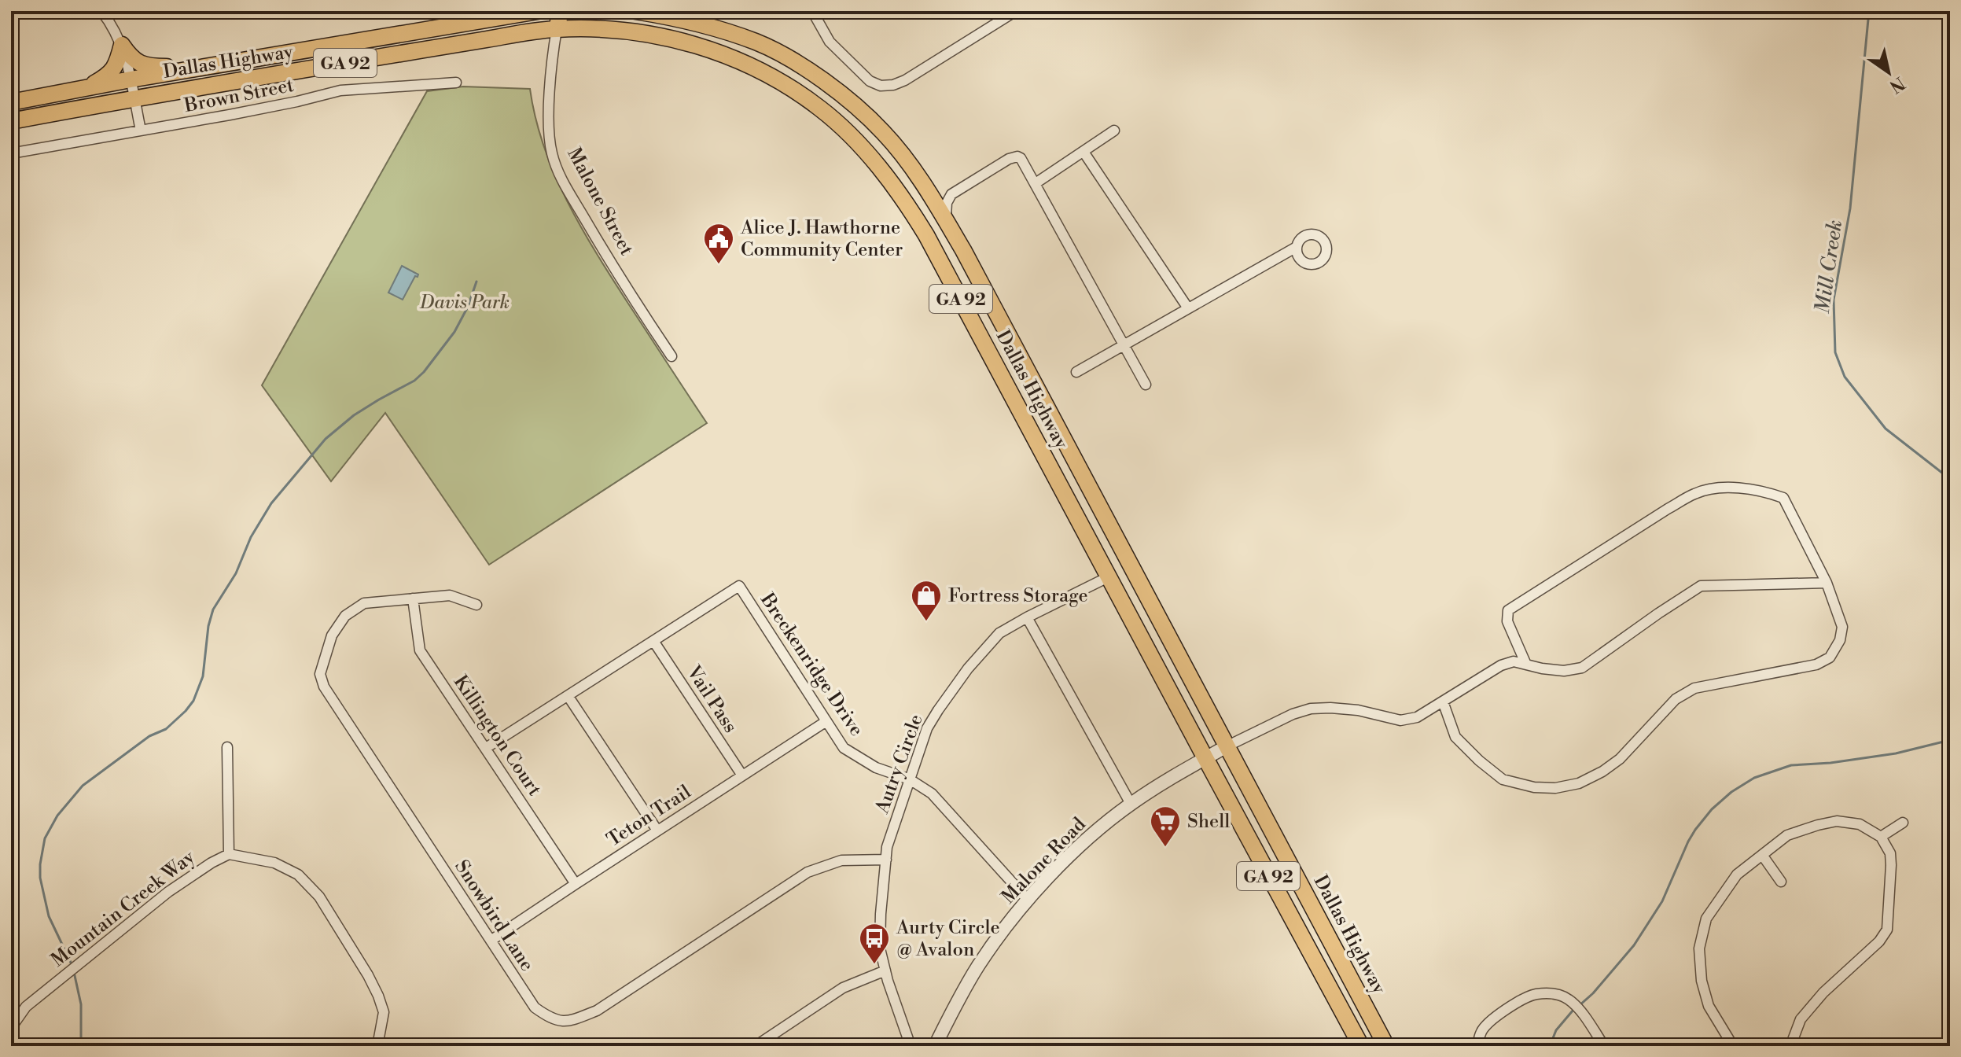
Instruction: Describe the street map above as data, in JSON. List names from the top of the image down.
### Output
{
  "streets": {
    "main road": ["Dallas Highway", "GA 92", "Malone Street"],
    "street": [
      "Brown Street",
      "Breckenridge Drive",
      "Vail Pass",
      "Killington Court",
      "Autry Circle",
      "Teton Trail",
      "Malone Road",
      "Mountain Creek Way",
      "Snowbird Lane"
    ]
  },
  "crossings": [
    ["Dallas Highway", "Malone Street"],
    ["Dallas Highway", "Autry Circle"],
    ["Dallas Highway", "Malone Road"],
    ["Breckenridge Drive", "Vail Pass"],
    ["Breckenridge Drive", "Killington Court"],
    ["Breckenridge Drive", "Autry Circle"],
    ["Breckenridge Drive", "Teton Trail"],
    ["Breckenridge Drive", "Malone Road"],
    ["Vail Pass", "Teton Trail"],
    ["Killington Court", "Teton Trail"],
    ["Killington Court", "Snowbird Lane"],
    ["Autry Circle", "Snowbird Lane"],
    ["Teton Trail", "Snowbird Lane"]
  ],
  "water": ["Mill Creek"],
  "parks": ["Davis Park"],
  "places": {
    "public building": ["Alice J. Hawthorne Community Center"],
    "shop": ["Fortress Storage"],
    "supermarket": ["Shell"],
    "bus stop": ["Aurty Circle @ Avalon"]
  },
  "north": "bottom right"
}
